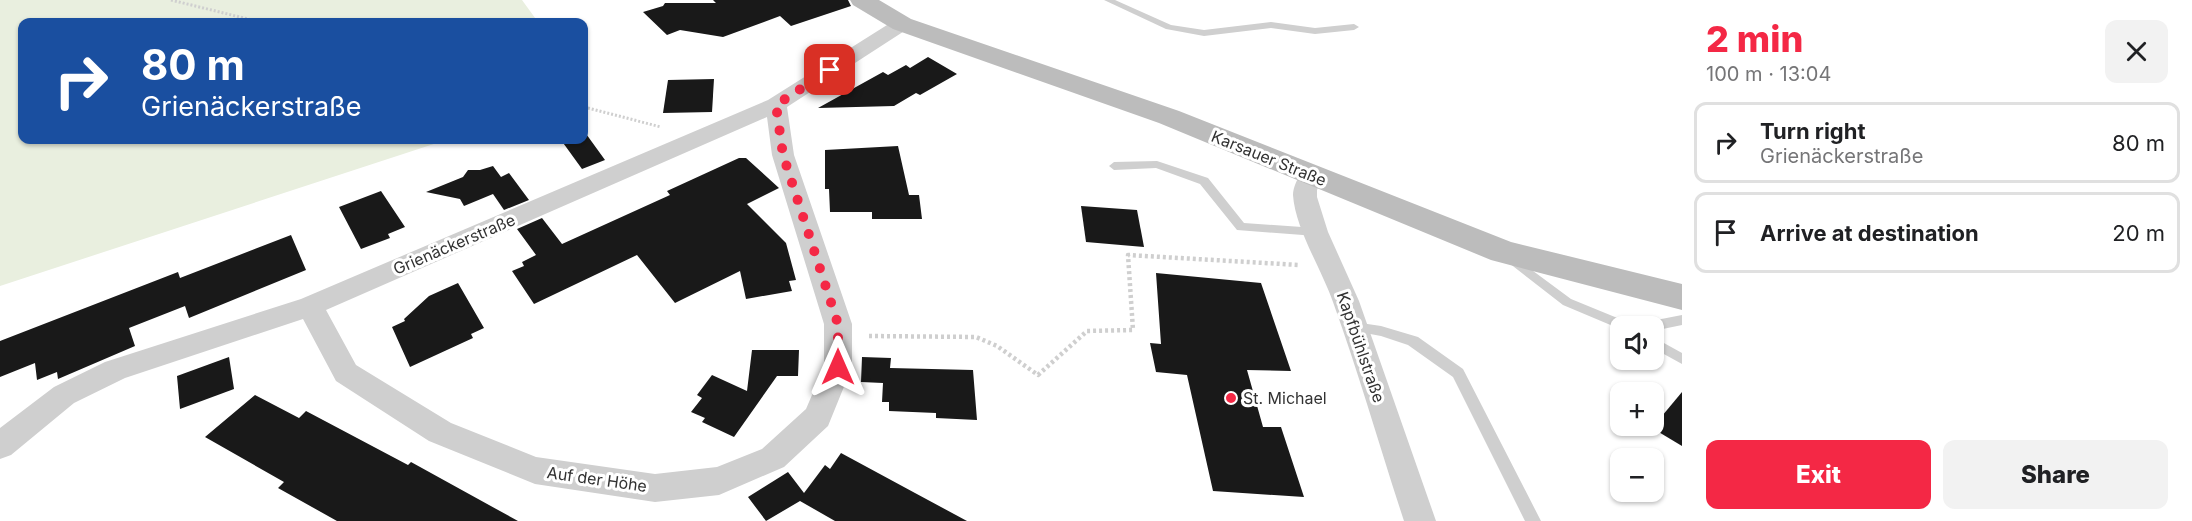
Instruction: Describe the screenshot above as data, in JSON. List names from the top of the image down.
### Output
{
  "streets": {
    "street": [
      "Karsauer Straße",
      "Grienäckerstraße",
      "Kapfbühlstraße",
      "Auf der Höhe"
    ]
  },
  "crossings": [
    ["Karsauer Straße", "Grienäckerstraße"],
    ["Karsauer Straße", "Kapfbühlstraße"],
    ["Grienäckerstraße", "Auf der Höhe"]
  ],
  "places": ["St. Michael"],
  "page": {
    "heading": ["2 min", "100 m · 13:04"],
    "turn": ["80 m", "Grienäckerstraße"],
    "list": [
      {
        "name": "Turn right",
        "note": "Grienäckerstraße",
        "value": "80 m"
      },
      {
        "name": "Arrive at destination",
        "value": "20 m"
      }
    ],
    "map_buttons": ["+", "−"],
    "buttons": ["Exit", "Share"]
  }
}
